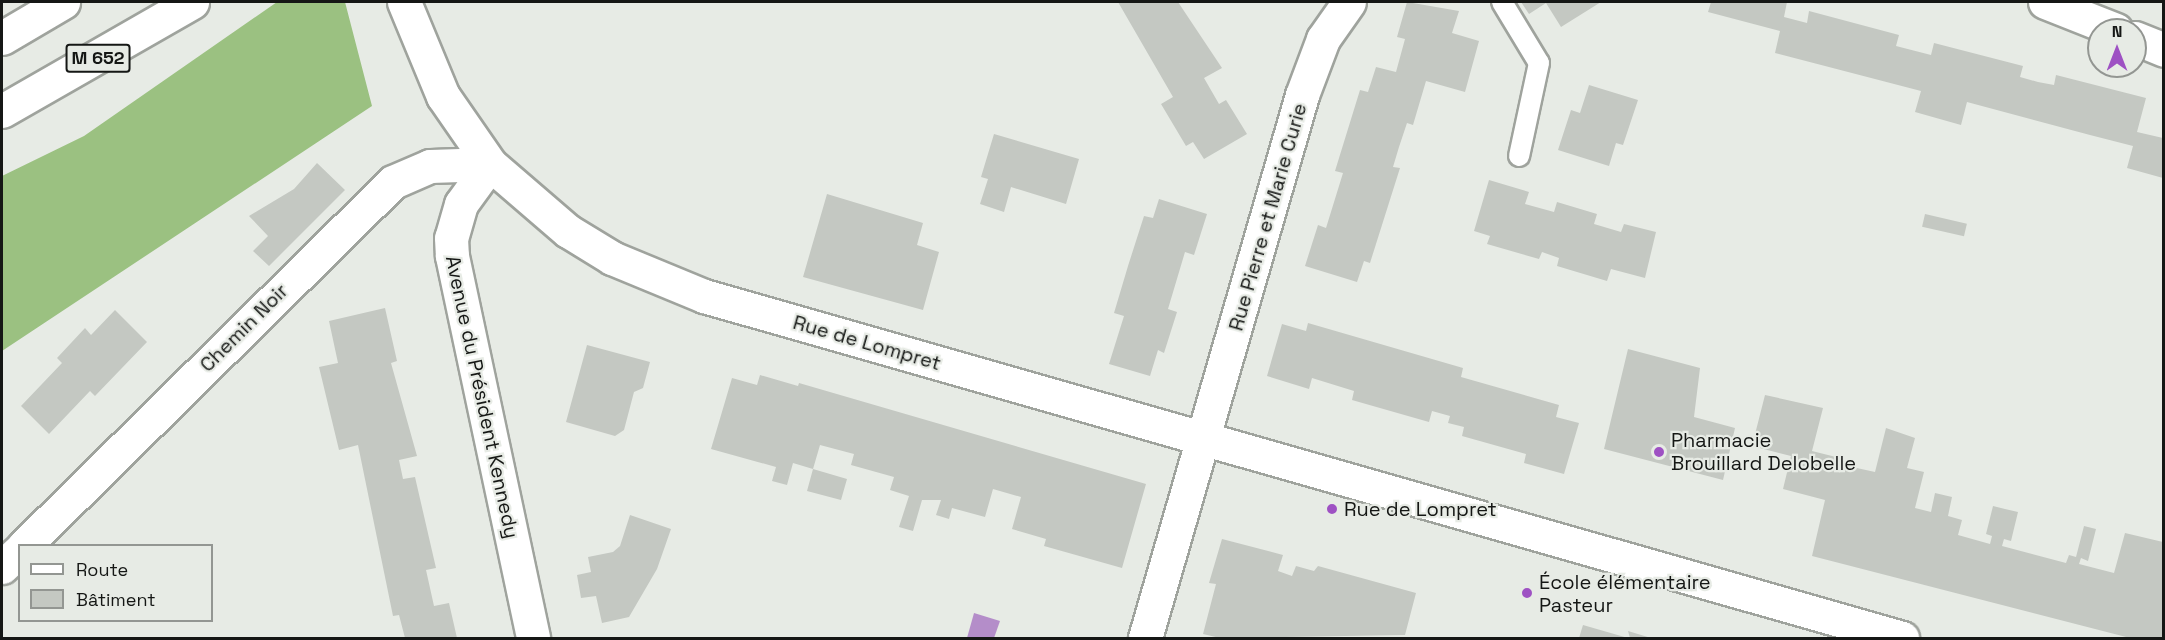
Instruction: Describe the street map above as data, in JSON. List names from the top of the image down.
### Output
{
  "streets": {
    "main road": [
      "M 652",
      "Rue Pierre et Marie Curie",
      "Chemin Noir",
      "Rue de Lompret",
      "Avenue du Président Kennedy"
    ]
  },
  "crossings": [
    ["Rue Pierre et Marie Curie", "Rue de Lompret"],
    ["Chemin Noir", "Rue de Lompret"],
    ["Chemin Noir", "Avenue du Président Kennedy"],
    ["Rue de Lompret", "Avenue du Président Kennedy"]
  ],
  "places": ["Pharmacie Brouillard Delobelle", "Rue de Lompret", "École élémentaire Pasteur"],
  "legend": ["Route", "Bâtiment"],
  "north": "top"
}
